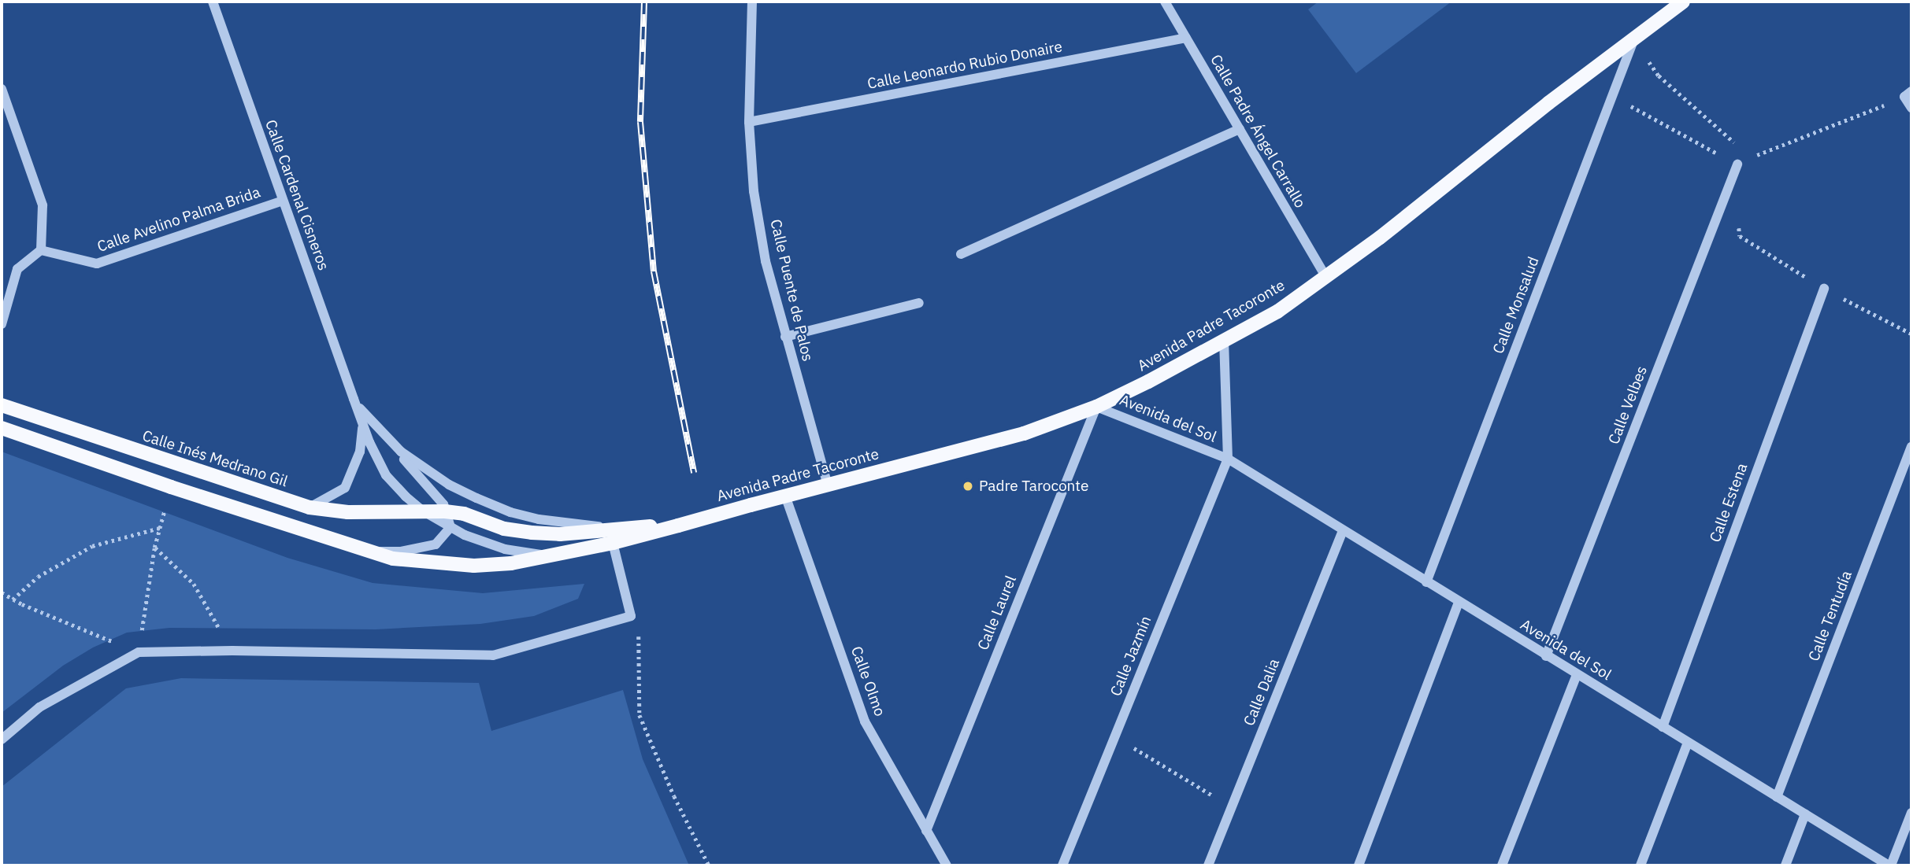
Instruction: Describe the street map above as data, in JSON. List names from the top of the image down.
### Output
{
  "streets": {
    "main road": ["Avenida Padre Tacoronte", "Calle Inés Medrano Gil"],
    "street": [
      "Calle Leonardo Rubio Donaire",
      "Calle Padre Ángel Carrallo",
      "Calle Cardenal Cisneros",
      "Calle Avelino Palma Brida",
      "Calle Puente de Palos",
      "Calle Monsalud",
      "Calle Velbes",
      "Avenida del Sol",
      "Calle Estena",
      "Calle Laurel",
      "Calle Tentudía",
      "Calle Jazmín",
      "Calle Olmo",
      "Calle Dalia"
    ]
  },
  "crossings": [
    ["Calle Leonardo Rubio Donaire", "Calle Padre Ángel Carrallo"],
    ["Calle Leonardo Rubio Donaire", "Calle Puente de Palos"],
    ["Calle Padre Ángel Carrallo", "Avenida Padre Tacoronte"],
    ["Calle Cardenal Cisneros", "Calle Avelino Palma Brida"],
    ["Calle Cardenal Cisneros", "Avenida Padre Tacoronte"],
    ["Calle Cardenal Cisneros", "Calle Inés Medrano Gil"],
    ["Calle Puente de Palos", "Avenida Padre Tacoronte"],
    ["Calle Monsalud", "Avenida Padre Tacoronte"],
    ["Calle Monsalud", "Avenida del Sol"],
    ["Avenida Padre Tacoronte", "Avenida del Sol"],
    ["Avenida Padre Tacoronte", "Calle Inés Medrano Gil"],
    ["Avenida Padre Tacoronte", "Calle Laurel"],
    ["Avenida Padre Tacoronte", "Calle Olmo"],
    ["Calle Velbes", "Avenida del Sol"],
    ["Avenida del Sol", "Calle Estena"],
    ["Avenida del Sol", "Calle Laurel"],
    ["Avenida del Sol", "Calle Tentudía"],
    ["Avenida del Sol", "Calle Jazmín"],
    ["Avenida del Sol", "Calle Dalia"],
    ["Calle Laurel", "Calle Olmo"]
  ],
  "places": ["Padre Taroconte"]
}
